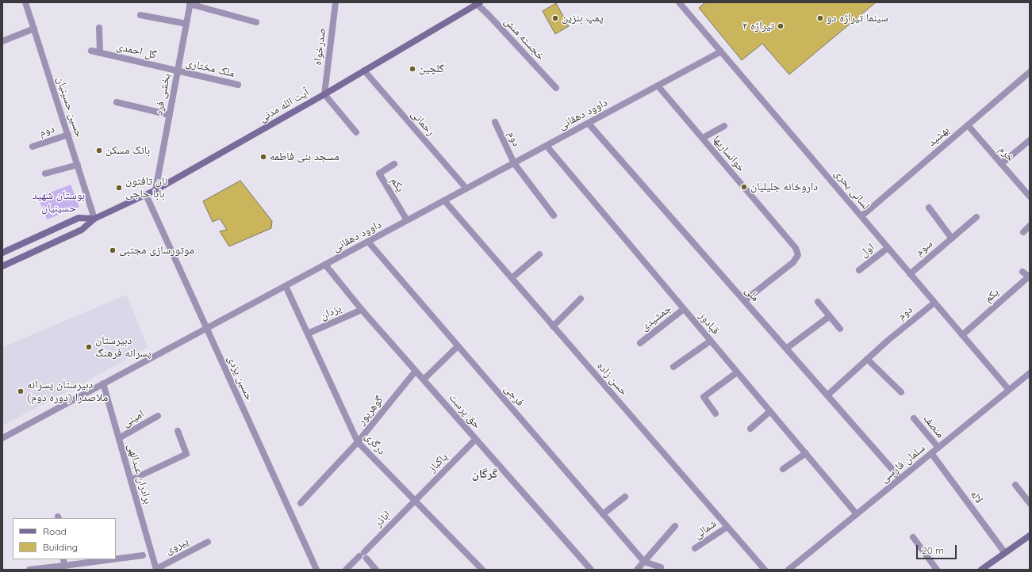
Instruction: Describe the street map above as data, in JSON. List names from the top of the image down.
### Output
{
  "streets": {
    "main road": ["آیت الله مدنی"],
    "street": [
      "خجسته منش",
      "صدرخواه",
      "گل احمدی",
      "ملک مختاری",
      "بخشی فرد",
      "حسین حسینیان",
      "داوود دهقانی",
      "رحمانی",
      "دوم",
      "بهشید",
      "خوانساریها",
      "خرم",
      "یکم",
      "لسانی بحری",
      "سوم",
      "اول",
      "ملی",
      "یزدان",
      "جمشیدی",
      "قبادوز",
      "حسین یزدی",
      "حسن زاده",
      "فرجی",
      "گوهرپور",
      "حق پرست",
      "امینی",
      "منصف",
      "درگری",
      "پاکباز",
      "سلمان فارسی",
      "برادران عبدالهی",
      "لاله",
      "اباذر",
      "شمالی",
      "پیروی"
    ]
  },
  "crossings": [
    ["خجسته منش", "آیت الله مدنی"],
    ["صدرخواه", "آیت الله مدنی"],
    ["گل احمدی", "ملک مختاری"],
    ["گل احمدی", "بخشی فرد"],
    ["ملک مختاری", "بخشی فرد"],
    ["بخشی فرد", "آیت الله مدنی"],
    ["آیت الله مدنی", "حسین حسینیان"],
    ["آیت الله مدنی", "رحمانی"],
    ["آیت الله مدنی", "حسین یزدی"],
    ["حسین حسینیان", "دوم"],
    ["داوود دهقانی", "رحمانی"],
    ["داوود دهقانی", "دوم"],
    ["داوود دهقانی", "خوانساریها"],
    ["داوود دهقانی", "یکم"],
    ["داوود دهقانی", "لسانی بحری"],
    ["داوود دهقانی", "ملی"],
    ["داوود دهقانی", "قبادوز"],
    ["داوود دهقانی", "حسین یزدی"],
    ["داوود دهقانی", "حسن زاده"],
    ["داوود دهقانی", "فرجی"],
    ["داوود دهقانی", "حق پرست"],
    ["داوود دهقانی", "درگری"],
    ["داوود دهقانی", "برادران عبدالهی"],
    ["دوم", "لسانی بحری"],
    ["بهشید", "خرم"],
    ["بهشید", "لسانی بحری"],
    ["خوانساریها", "ملی"],
    ["یکم", "لسانی بحری"],
    ["لسانی بحری", "سوم"],
    ["لسانی بحری", "اول"],
    ["لسانی بحری", "سلمان فارسی"],
    ["ملی", "سلمان فارسی"],
    ["یزدان", "حق پرست"],
    ["یزدان", "درگری"],
    ["جمشیدی", "قبادوز"],
    ["قبادوز", "سلمان فارسی"],
    ["حسن زاده", "شمالی"],
    ["گوهرپور", "حق پرست"],
    ["گوهرپور", "درگری"],
    ["حق پرست", "پاکباز"],
    ["امینی", "برادران عبدالهی"],
    ["منصف", "سلمان فارسی"],
    ["درگری", "پاکباز"],
    ["درگری", "اباذر"],
    ["پاکباز", "اباذر"],
    ["سلمان فارسی", "لاله"],
    ["برادران عبدالهی", "پیروی"]
  ],
  "districts": ["گرگان"],
  "parks": ["بوستان شهید حسینیان"],
  "places": [
    "پمپ بنزین",
    "سینما تیراژه دو",
    "تیراژه ۲",
    "گلچین",
    "بانک مسکن",
    "مسجد بنی فاطمه",
    "داروخانه جلیلیان",
    "نان تافتون بابا حاجی",
    "موتورسازی مجتبی",
    "دبیرستان پسرانه فرهنگ",
    "دبيرستان پسرانه ملاصدرا (دوره دوم)"
  ],
  "legend": ["Road", "Building"],
  "scale_bar": "20 m"
}
